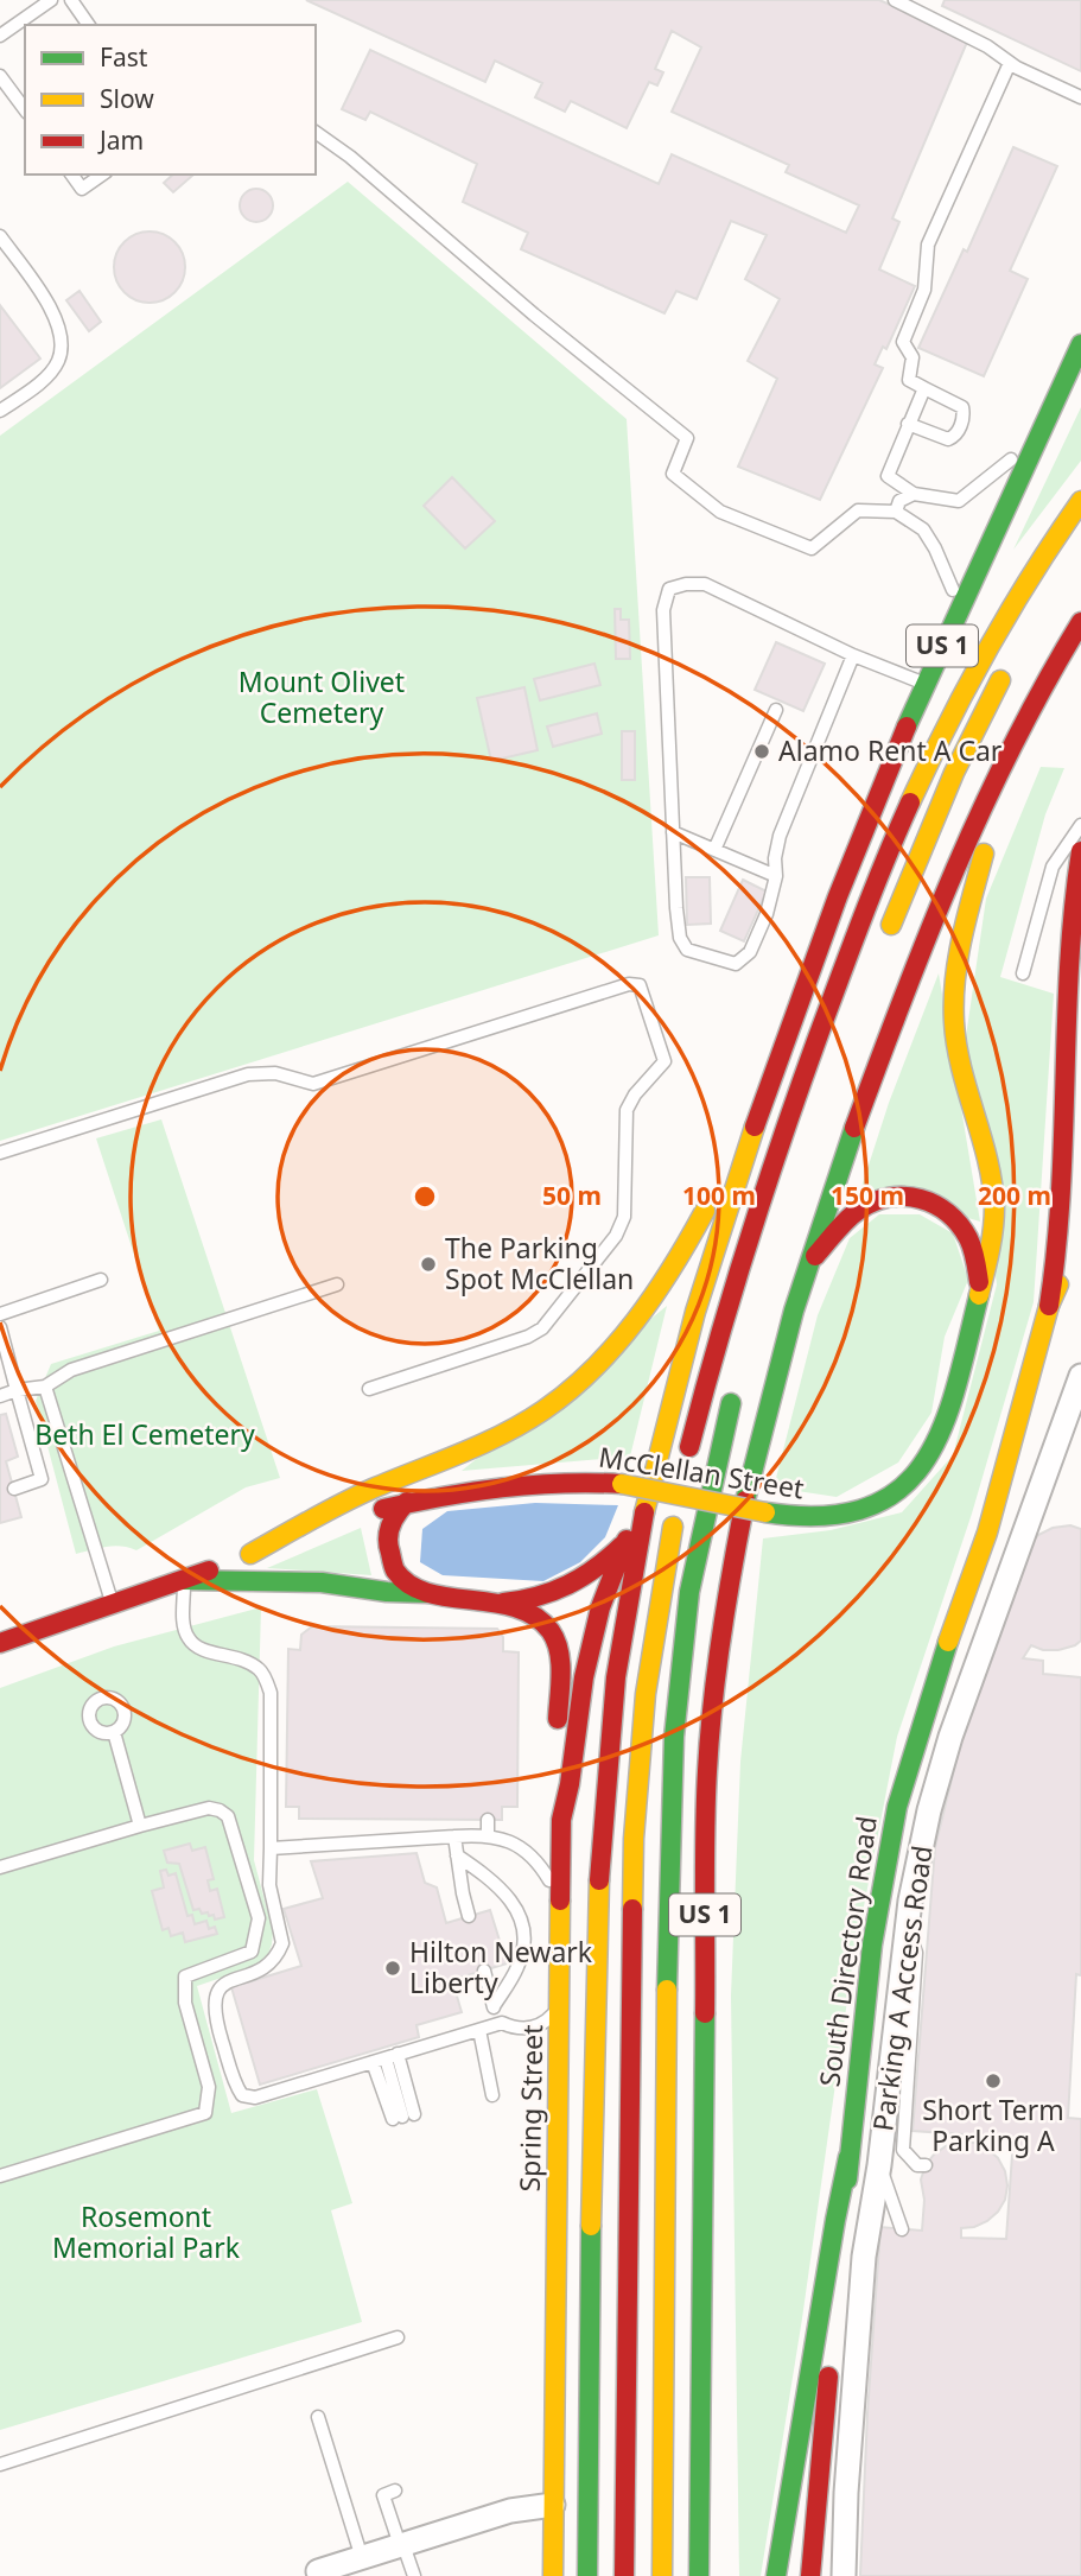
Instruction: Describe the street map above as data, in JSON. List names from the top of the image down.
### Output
{
  "streets": {
    "main road": [
      "US 1",
      "McClellan Street",
      "South Directory Road",
      "Spring Street"
    ],
    "street": ["Parking A Access Road"]
  },
  "crossings": [
    ["US 1", "McClellan Street"],
    ["US 1", "Spring Street"]
  ],
  "parks": ["Mount Olivet Cemetery", "Beth El Cemetery", "Rosemont Memorial Park"],
  "places": [
    "Alamo Rent A Car",
    "The Parking Spot McClellan",
    "Hilton Newark Liberty",
    "Short Term Parking A"
  ],
  "legend": ["Fast", "Slow", "Jam"],
  "rings": [
    "50 m",
    "100 m",
    "150 m",
    "200 m"
  ]
}
